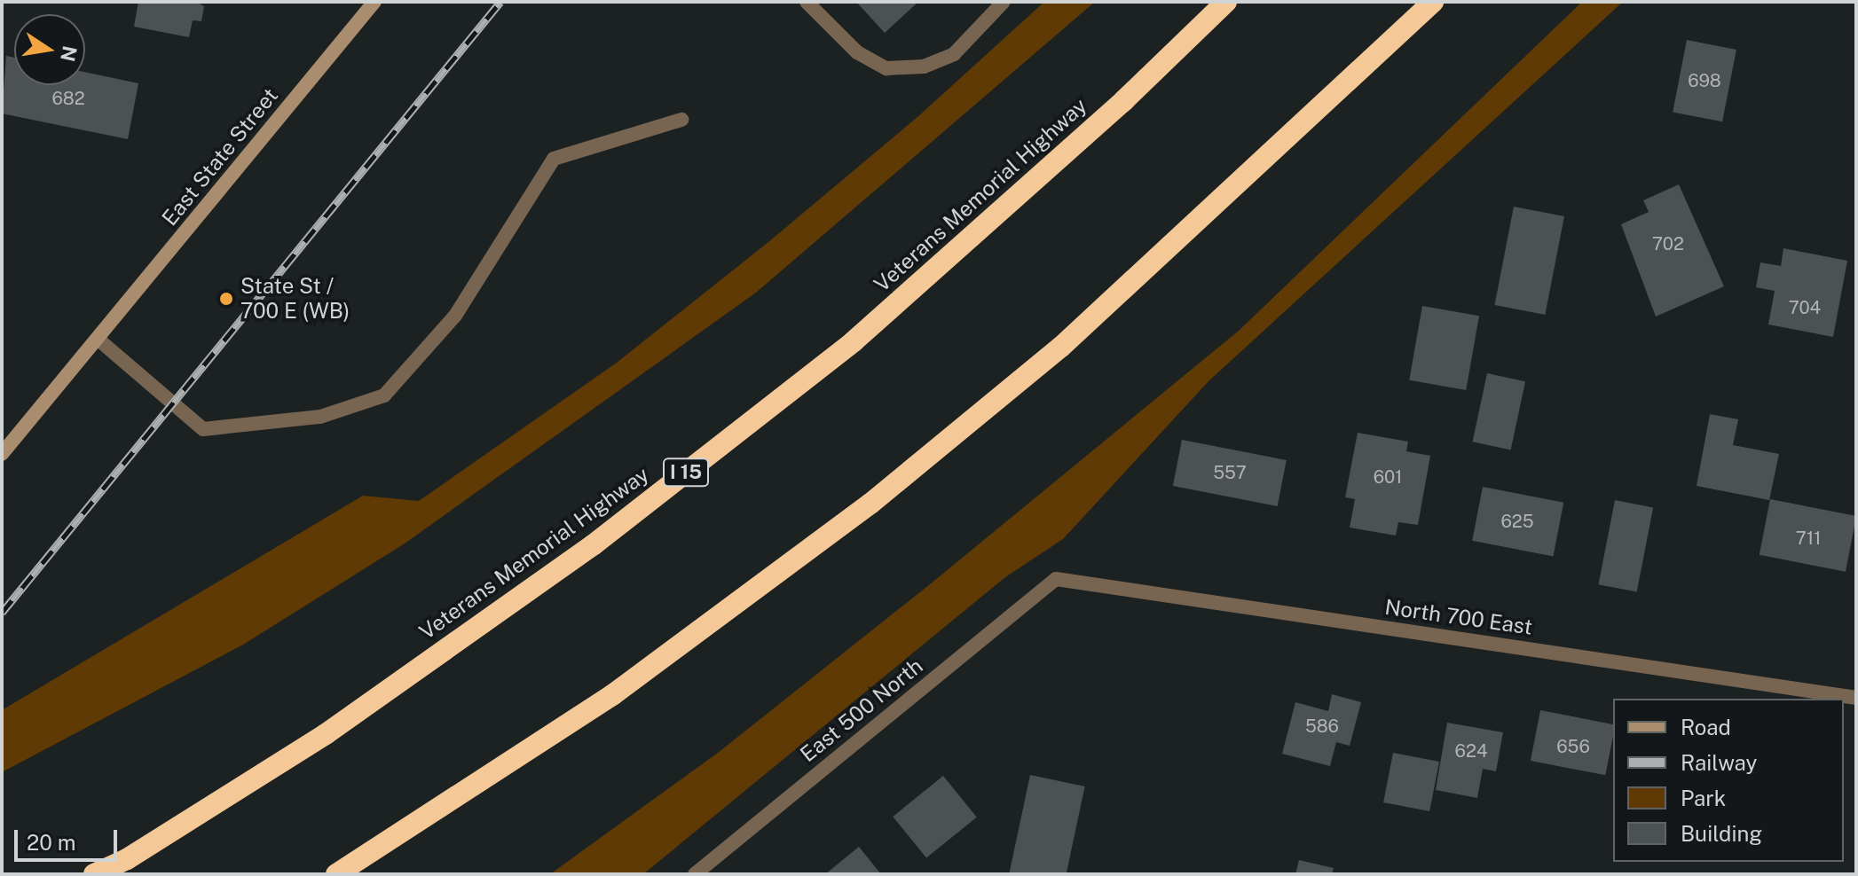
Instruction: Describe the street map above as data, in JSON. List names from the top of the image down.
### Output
{
  "streets": {
    "highway": ["Veterans Memorial Highway", "I 15"],
    "main road": ["East State Street"],
    "street": ["North 700 East", "East 500 North"]
  },
  "crossings": [
    ["North 700 East", "East 500 North"]
  ],
  "places": ["State St / 700 E (WB)"],
  "house_numbers": [
    "698",
    "682",
    "702",
    "704",
    "557",
    "601",
    "625",
    "711",
    "586",
    "656",
    "624"
  ],
  "legend": [
    "Road",
    "Railway",
    "Park",
    "Building"
  ],
  "scale_bar": "20 m",
  "north": "right"
}
